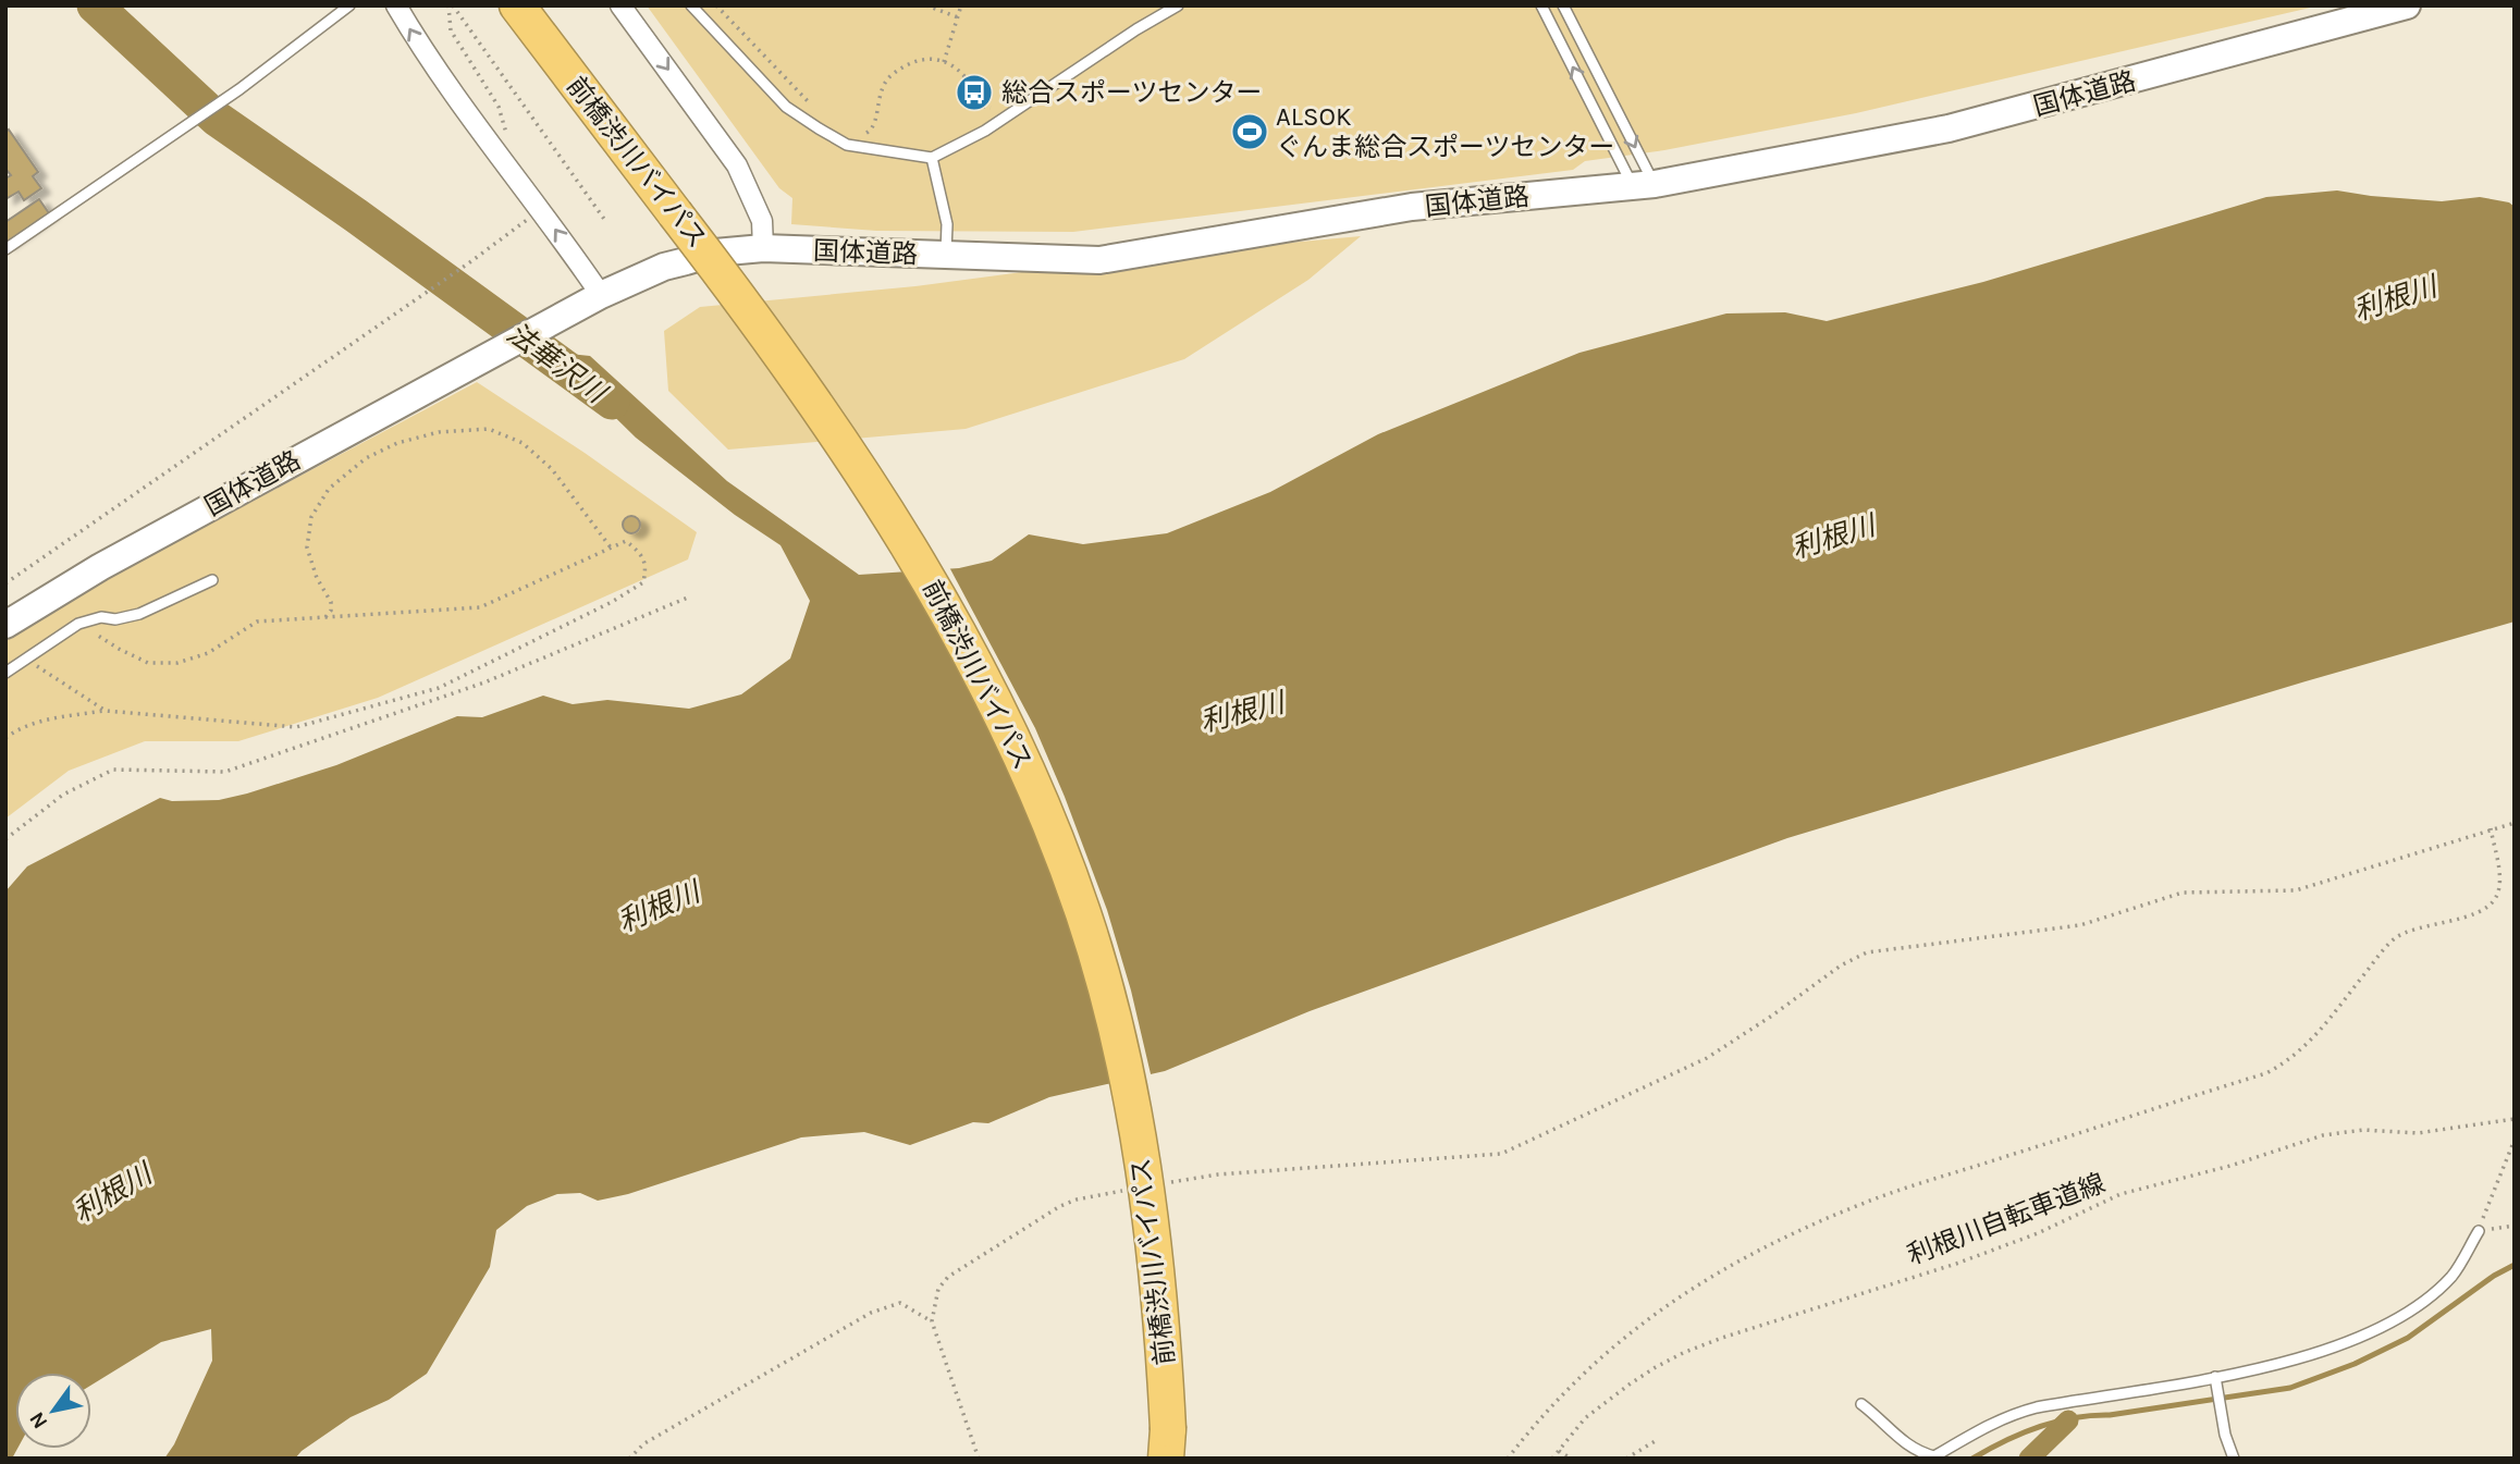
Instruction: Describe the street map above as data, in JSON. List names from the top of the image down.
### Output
{
  "streets": {
    "highway": ["前橋渋川バイパス"],
    "street": ["国体道路"],
    "path": ["利根川自転車道線"]
  },
  "water": ["利根川", "法華沢川"],
  "places": {
    "bus stop": ["総合スポーツセンター"],
    "sports": ["ALSOK ぐんま総合スポーツセンター"]
  },
  "north": "bottom left"
}
